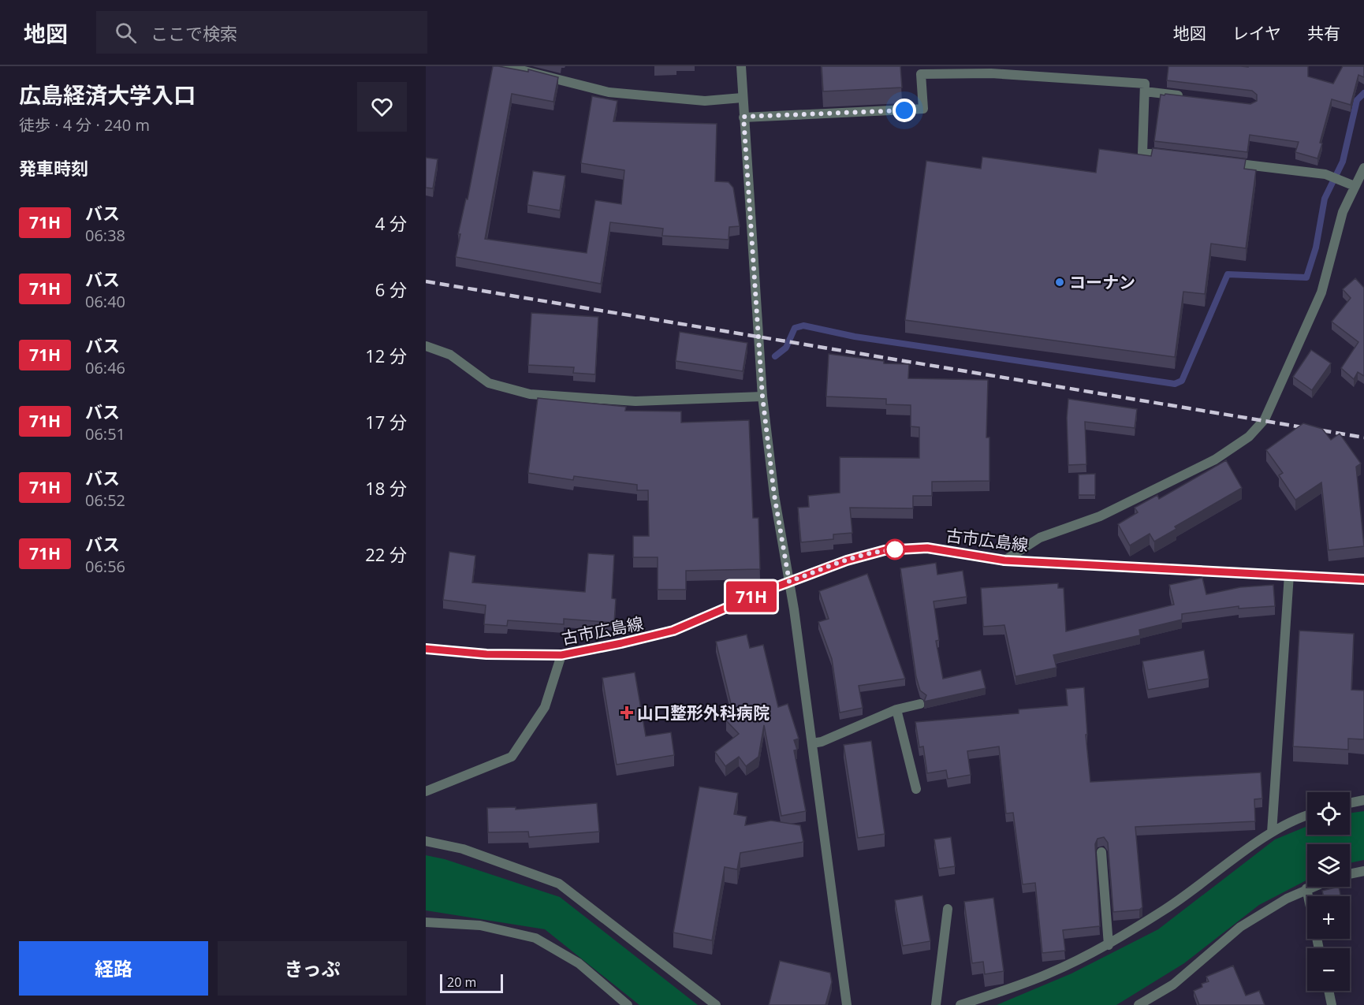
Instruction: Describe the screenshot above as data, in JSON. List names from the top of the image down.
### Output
{
  "streets": {
    "main road": ["古市広島線"]
  },
  "places": {
    "other": ["コーナン"],
    "health": ["山口整形外科病院"]
  },
  "lines": ["bus line 71H"],
  "scale_bar": "20 m",
  "page": {
    "header": "地図",
    "search": "ここで検索",
    "nav": ["地図", "レイヤ", "共有"],
    "heading": [
      ["広島経済大学入口", "徒歩 · 4 分 · 240 m"],
      "発車時刻"
    ],
    "on_map": "71H",
    "list": [
      {
        "mark": "71H",
        "name": "バス",
        "note": "06:38",
        "value": "4 分"
      },
      {
        "mark": "71H",
        "name": "バス",
        "note": "06:40",
        "value": "6 分"
      },
      {
        "mark": "71H",
        "name": "バス",
        "note": "06:46",
        "value": "12 分"
      },
      {
        "mark": "71H",
        "name": "バス",
        "note": "06:51",
        "value": "17 分"
      },
      {
        "mark": "71H",
        "name": "バス",
        "note": "06:52",
        "value": "18 分"
      },
      {
        "mark": "71H",
        "name": "バス",
        "note": "06:56",
        "value": "22 分"
      }
    ],
    "map_buttons": ["+", "−"],
    "buttons": ["経路", "きっぷ"],
    "scale": "20 m"
  }
}
